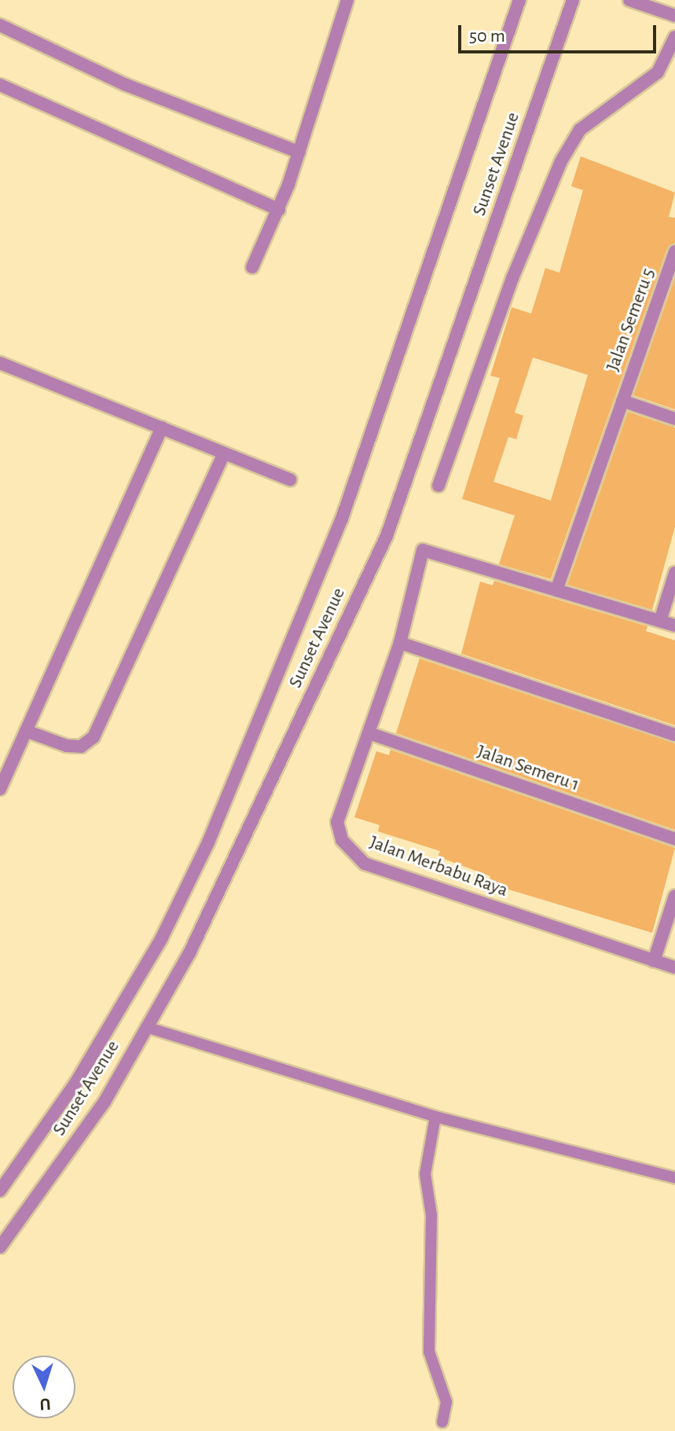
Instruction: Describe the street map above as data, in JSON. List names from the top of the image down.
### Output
{
  "streets": {
    "street": [
      "Sunset Avenue",
      "Jalan Semeru 5",
      "Jalan Semeru 1",
      "Jalan Merbabu Raya"
    ]
  },
  "crossings": [
    ["Jalan Semeru 5", "Jalan Merbabu Raya"],
    ["Jalan Semeru 1", "Jalan Merbabu Raya"]
  ],
  "scale_bar": "50 m",
  "north": "bottom"
}
